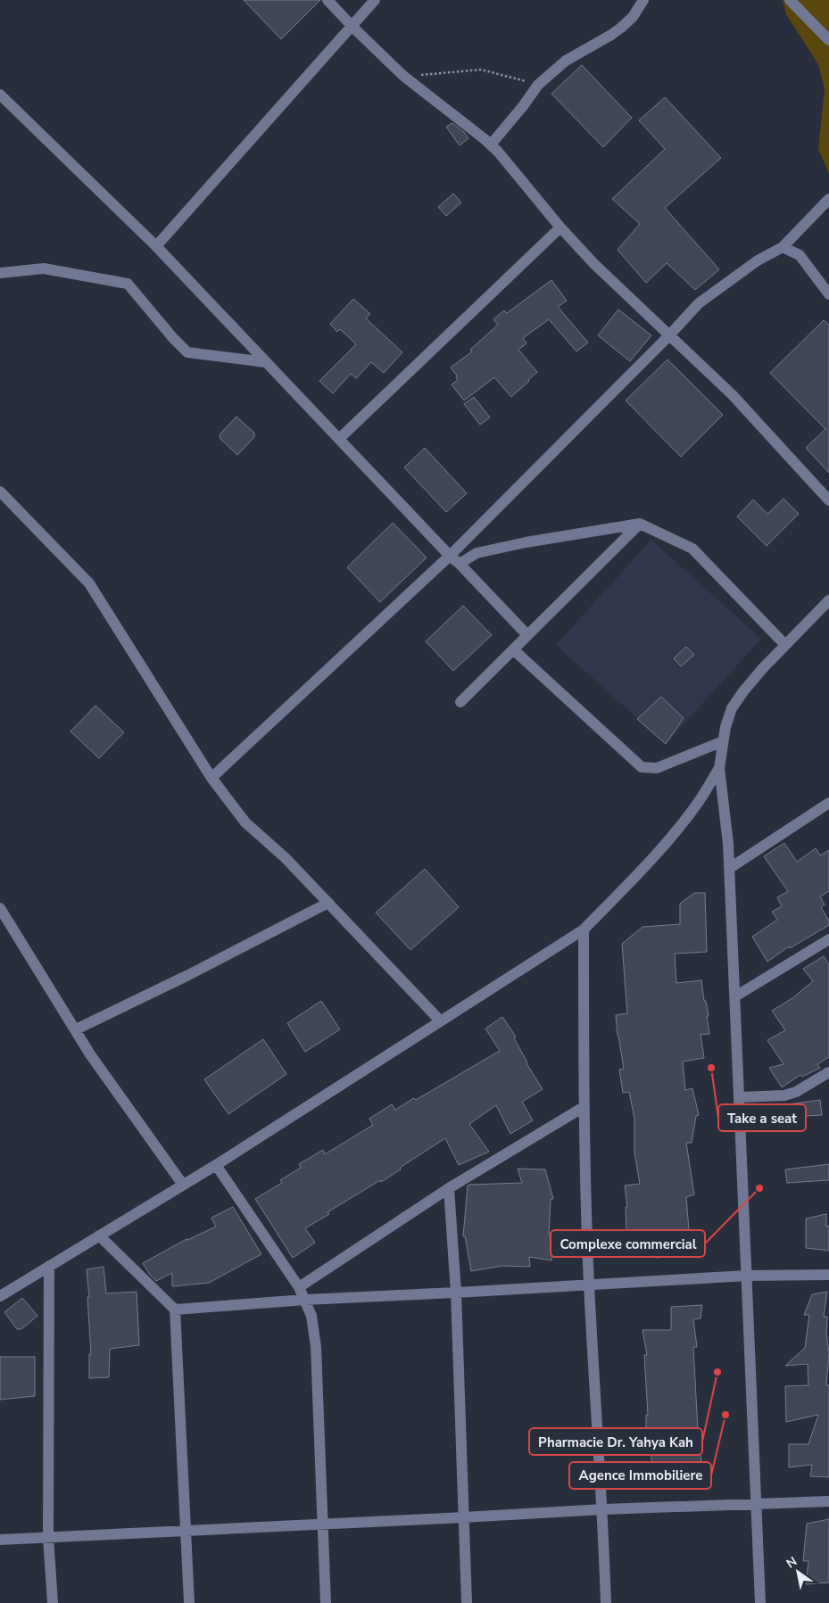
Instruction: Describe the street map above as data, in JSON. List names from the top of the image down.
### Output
{
  "places": [
    "Take a seat",
    "Complexe commercial",
    "Pharmacie Dr. Yahya Kah",
    "Agence Immobiliere"
  ],
  "north": "top left"
}
